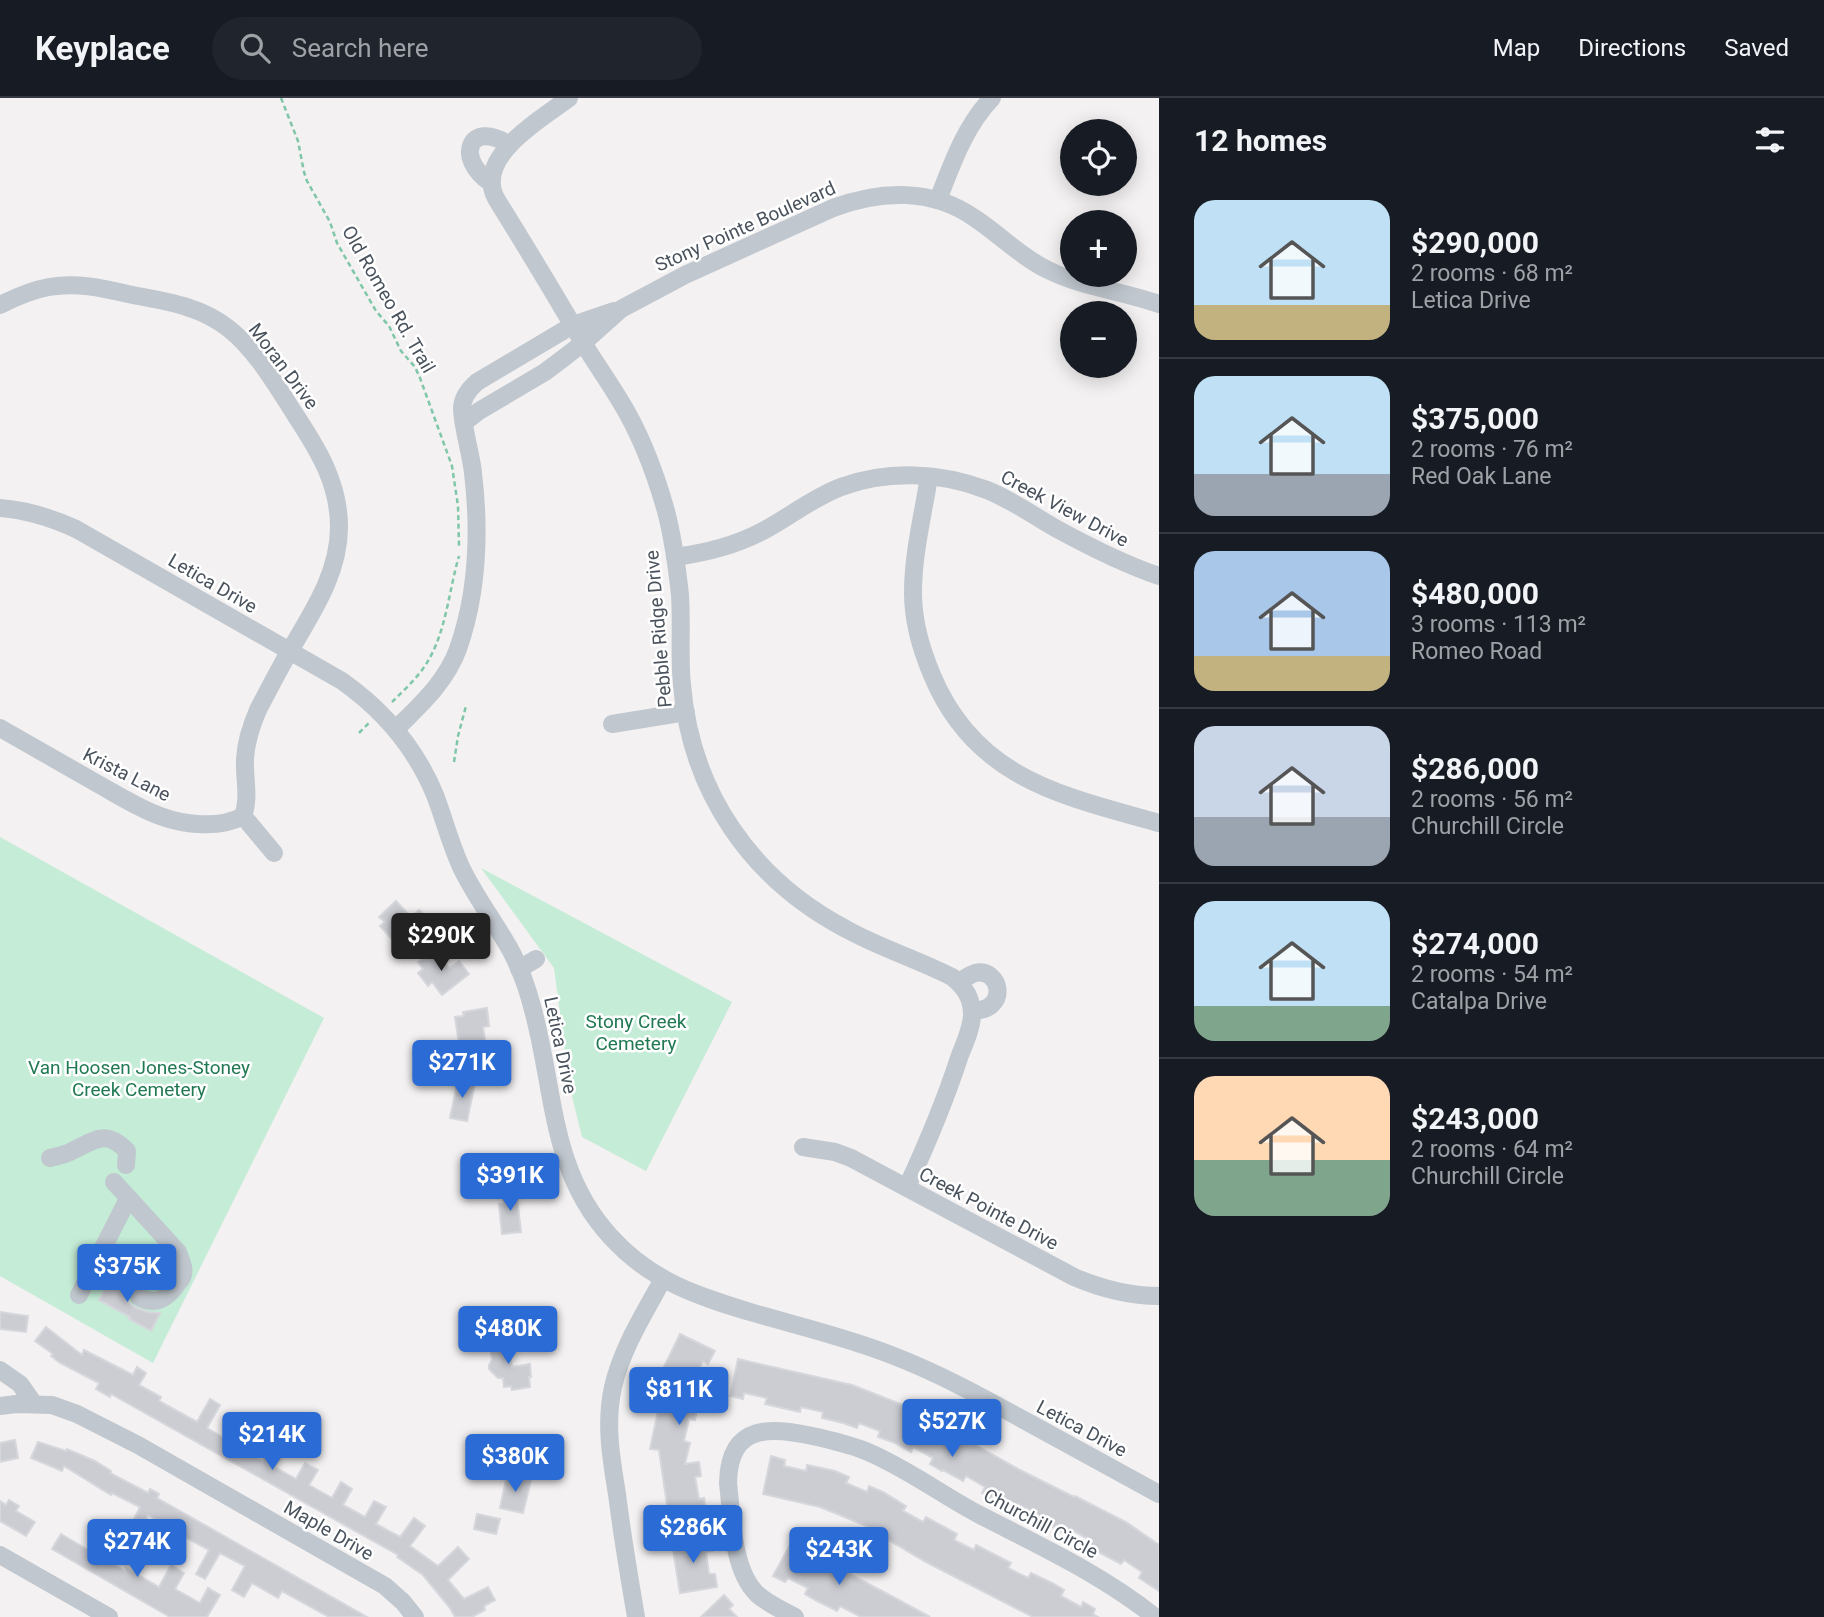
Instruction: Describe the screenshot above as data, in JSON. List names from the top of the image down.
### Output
{
  "streets": {
    "street": [
      "Stony Pointe Boulevard",
      "Moran Drive",
      "Creek View Drive",
      "Letica Drive",
      "Pebble Ridge Drive",
      "Krista Lane",
      "Creek Pointe Drive",
      "Churchill Circle",
      "Maple Drive"
    ],
    "path": ["Old Romeo Rd. Trail"]
  },
  "crossings": [
    ["Stony Pointe Boulevard", "Letica Drive"],
    ["Stony Pointe Boulevard", "Pebble Ridge Drive"],
    ["Moran Drive", "Letica Drive"],
    ["Moran Drive", "Krista Lane"],
    ["Creek View Drive", "Pebble Ridge Drive"]
  ],
  "parks": ["Stony Creek Cemetery", "Van Hoosen Jones-Stoney Creek Cemetery"],
  "page": {
    "header": "Keyplace",
    "search": "Search here",
    "nav": ["Map", "Directions", "Saved"],
    "heading": "12 homes",
    "map_buttons": ["+", "−"],
    "list": [
      {
        "name": "$290,000",
        "note": "2 rooms · 68 m² · Letica Drive"
      },
      {
        "name": "$375,000",
        "note": "2 rooms · 76 m² · Red Oak Lane"
      },
      {
        "name": "$480,000",
        "note": "3 rooms · 113 m² · Romeo Road"
      },
      {
        "name": "$286,000",
        "note": "2 rooms · 56 m² · Churchill Circle"
      },
      {
        "name": "$274,000",
        "note": "2 rooms · 54 m² · Catalpa Drive"
      },
      {
        "name": "$243,000",
        "note": "2 rooms · 64 m² · Churchill Circle"
      }
    ],
    "price": [
      "$290K",
      "$271K",
      "$391K",
      "$375K",
      "$480K",
      "$811K",
      "$527K",
      "$214K",
      "$380K",
      "$286K",
      "$274K",
      "$243K"
    ]
  }
}
